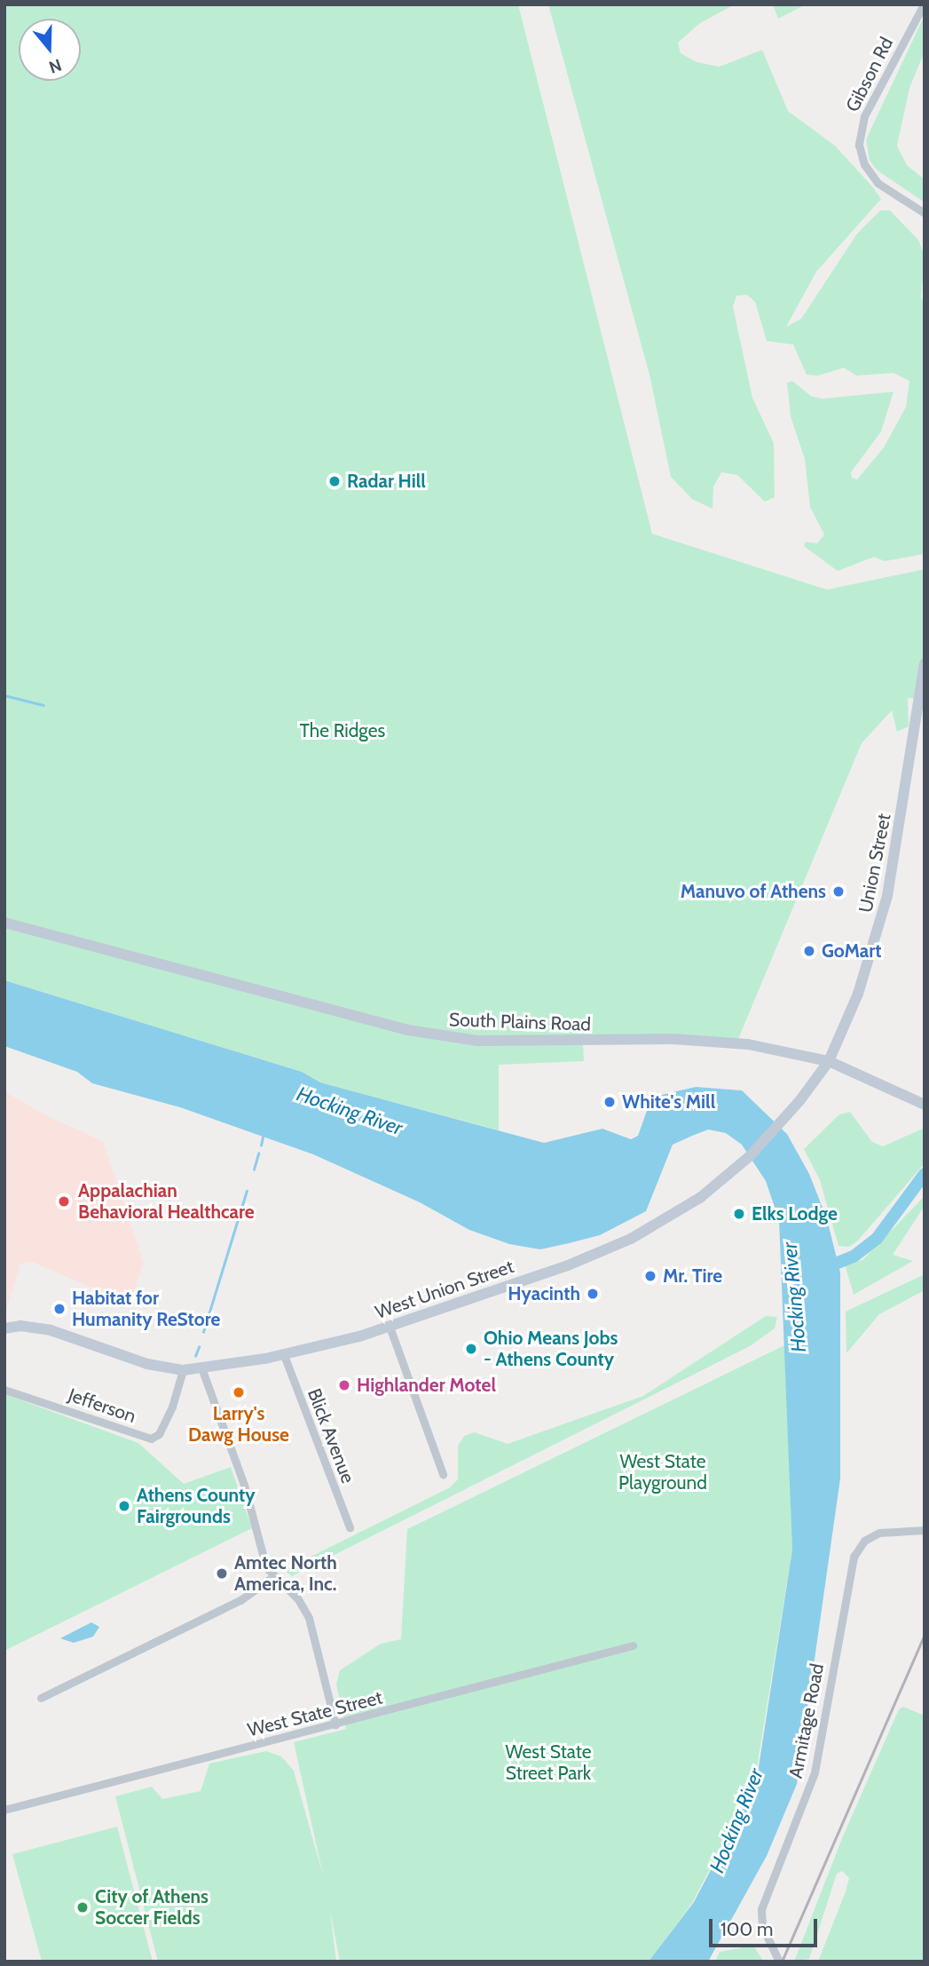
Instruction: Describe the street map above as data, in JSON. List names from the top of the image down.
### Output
{
  "streets": {
    "main road": ["Union Street", "South Plains Road", "West Union Street"],
    "street": [
      "Gibson Rd",
      "Jefferson",
      "Blick Avenue",
      "West State Street",
      "Armitage Road"
    ]
  },
  "crossings": [
    ["Union Street", "South Plains Road"],
    ["Union Street", "West Union Street"],
    ["South Plains Road", "West Union Street"],
    ["West Union Street", "Jefferson"],
    ["West Union Street", "Blick Avenue"]
  ],
  "water": ["Hocking River"],
  "parks": ["The Ridges", "West State Playground", "West State Street Park"],
  "places": [
    "Radar Hill",
    "Manuvo of Athens",
    "GoMart",
    "White's Mill",
    "Appalachian Behavioral Healthcare",
    "Elks Lodge",
    "Mr. Tire",
    "Hyacinth",
    "Habitat for Humanity ReStore",
    "Ohio Means Jobs - Athens County",
    "Highlander Motel",
    "Larry's Dawg House",
    "Athens County Fairgrounds",
    "Amtec North America, Inc.",
    "City of Athens Soccer Fields"
  ],
  "scale_bar": "100 m",
  "north": "bottom"
}
